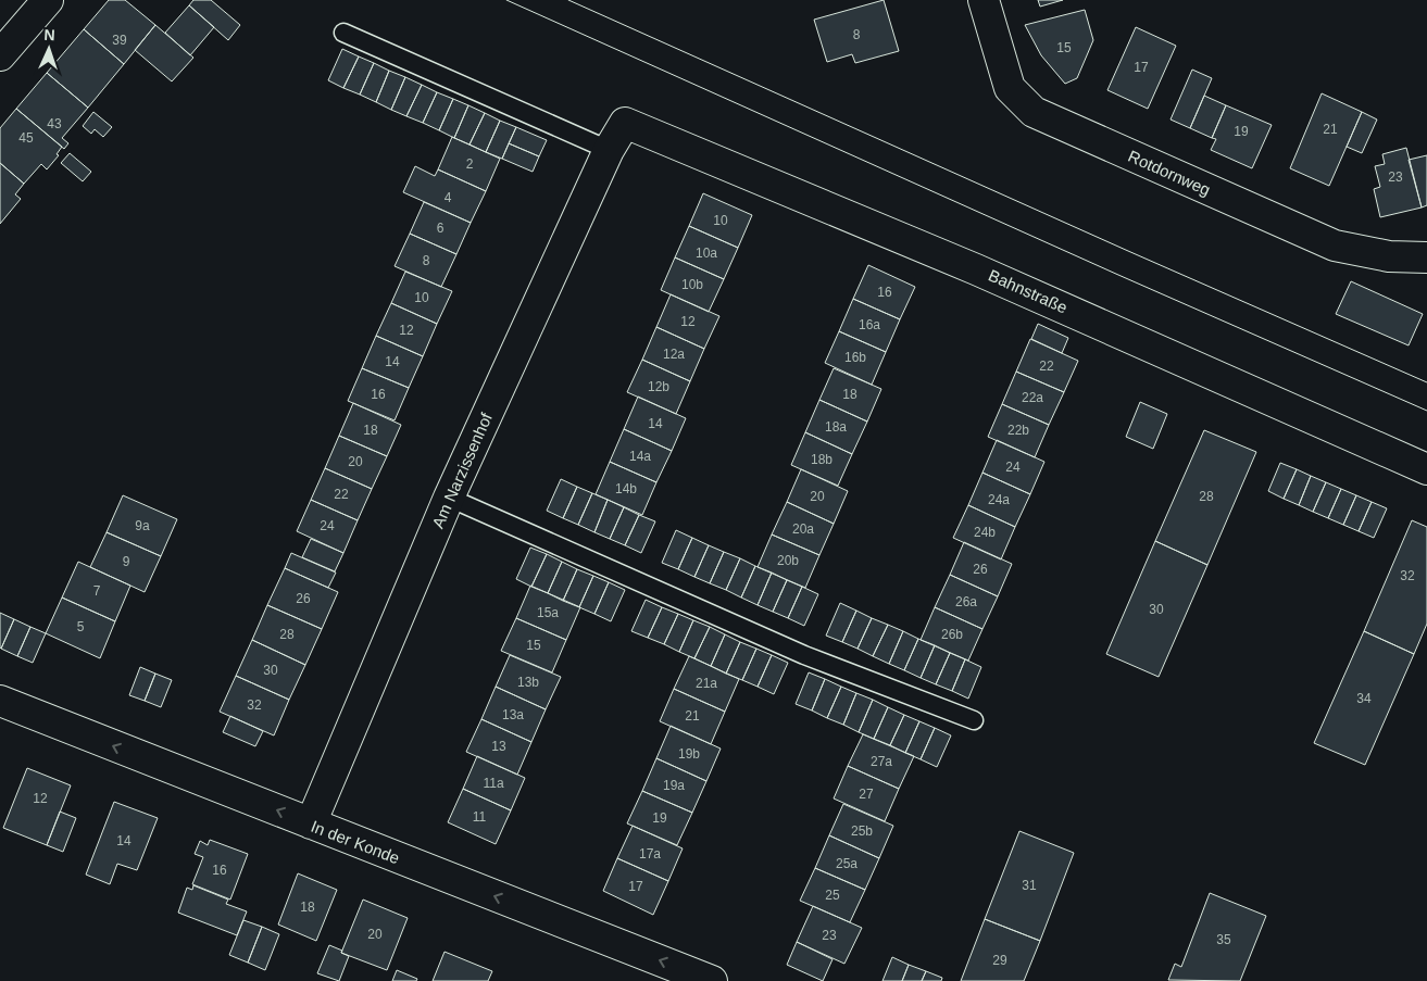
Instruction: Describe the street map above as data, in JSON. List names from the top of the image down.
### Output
{
  "streets": {
    "street": [
      "Rotdornweg",
      "Bahnstraße",
      "Am Narzissenhof",
      "In der Konde"
    ]
  },
  "crossings": [
    ["Bahnstraße", "Am Narzissenhof"],
    ["Am Narzissenhof", "In der Konde"]
  ],
  "one_way": ["In der Konde"],
  "house_numbers": [
    "8",
    "39",
    "15",
    "17",
    "43",
    "21",
    "19",
    "45",
    "2",
    "23",
    "4",
    "10",
    "6",
    "10a",
    "8",
    "10b",
    "16",
    "10",
    "12",
    "16a",
    "12",
    "12a",
    "16b",
    "14",
    "22",
    "12b",
    "16",
    "18",
    "22a",
    "14",
    "18a",
    "18",
    "22b",
    "14a",
    "18b",
    "20",
    "24",
    "14b",
    "22",
    "20",
    "28",
    "24a",
    "9a",
    "24",
    "20a",
    "24b",
    "20b",
    "9",
    "26",
    "32",
    "7",
    "26",
    "26a",
    "30",
    "15a",
    "5",
    "28",
    "26b",
    "15",
    "30",
    "13b",
    "21a",
    "34",
    "32",
    "13a",
    "21",
    "13",
    "19b",
    "27a",
    "11a",
    "19a",
    "27",
    "12",
    "11",
    "19",
    "25b",
    "14",
    "17a",
    "25a",
    "16",
    "31",
    "17",
    "25",
    "18",
    "20",
    "23",
    "35",
    "29"
  ],
  "north": "top"
}
